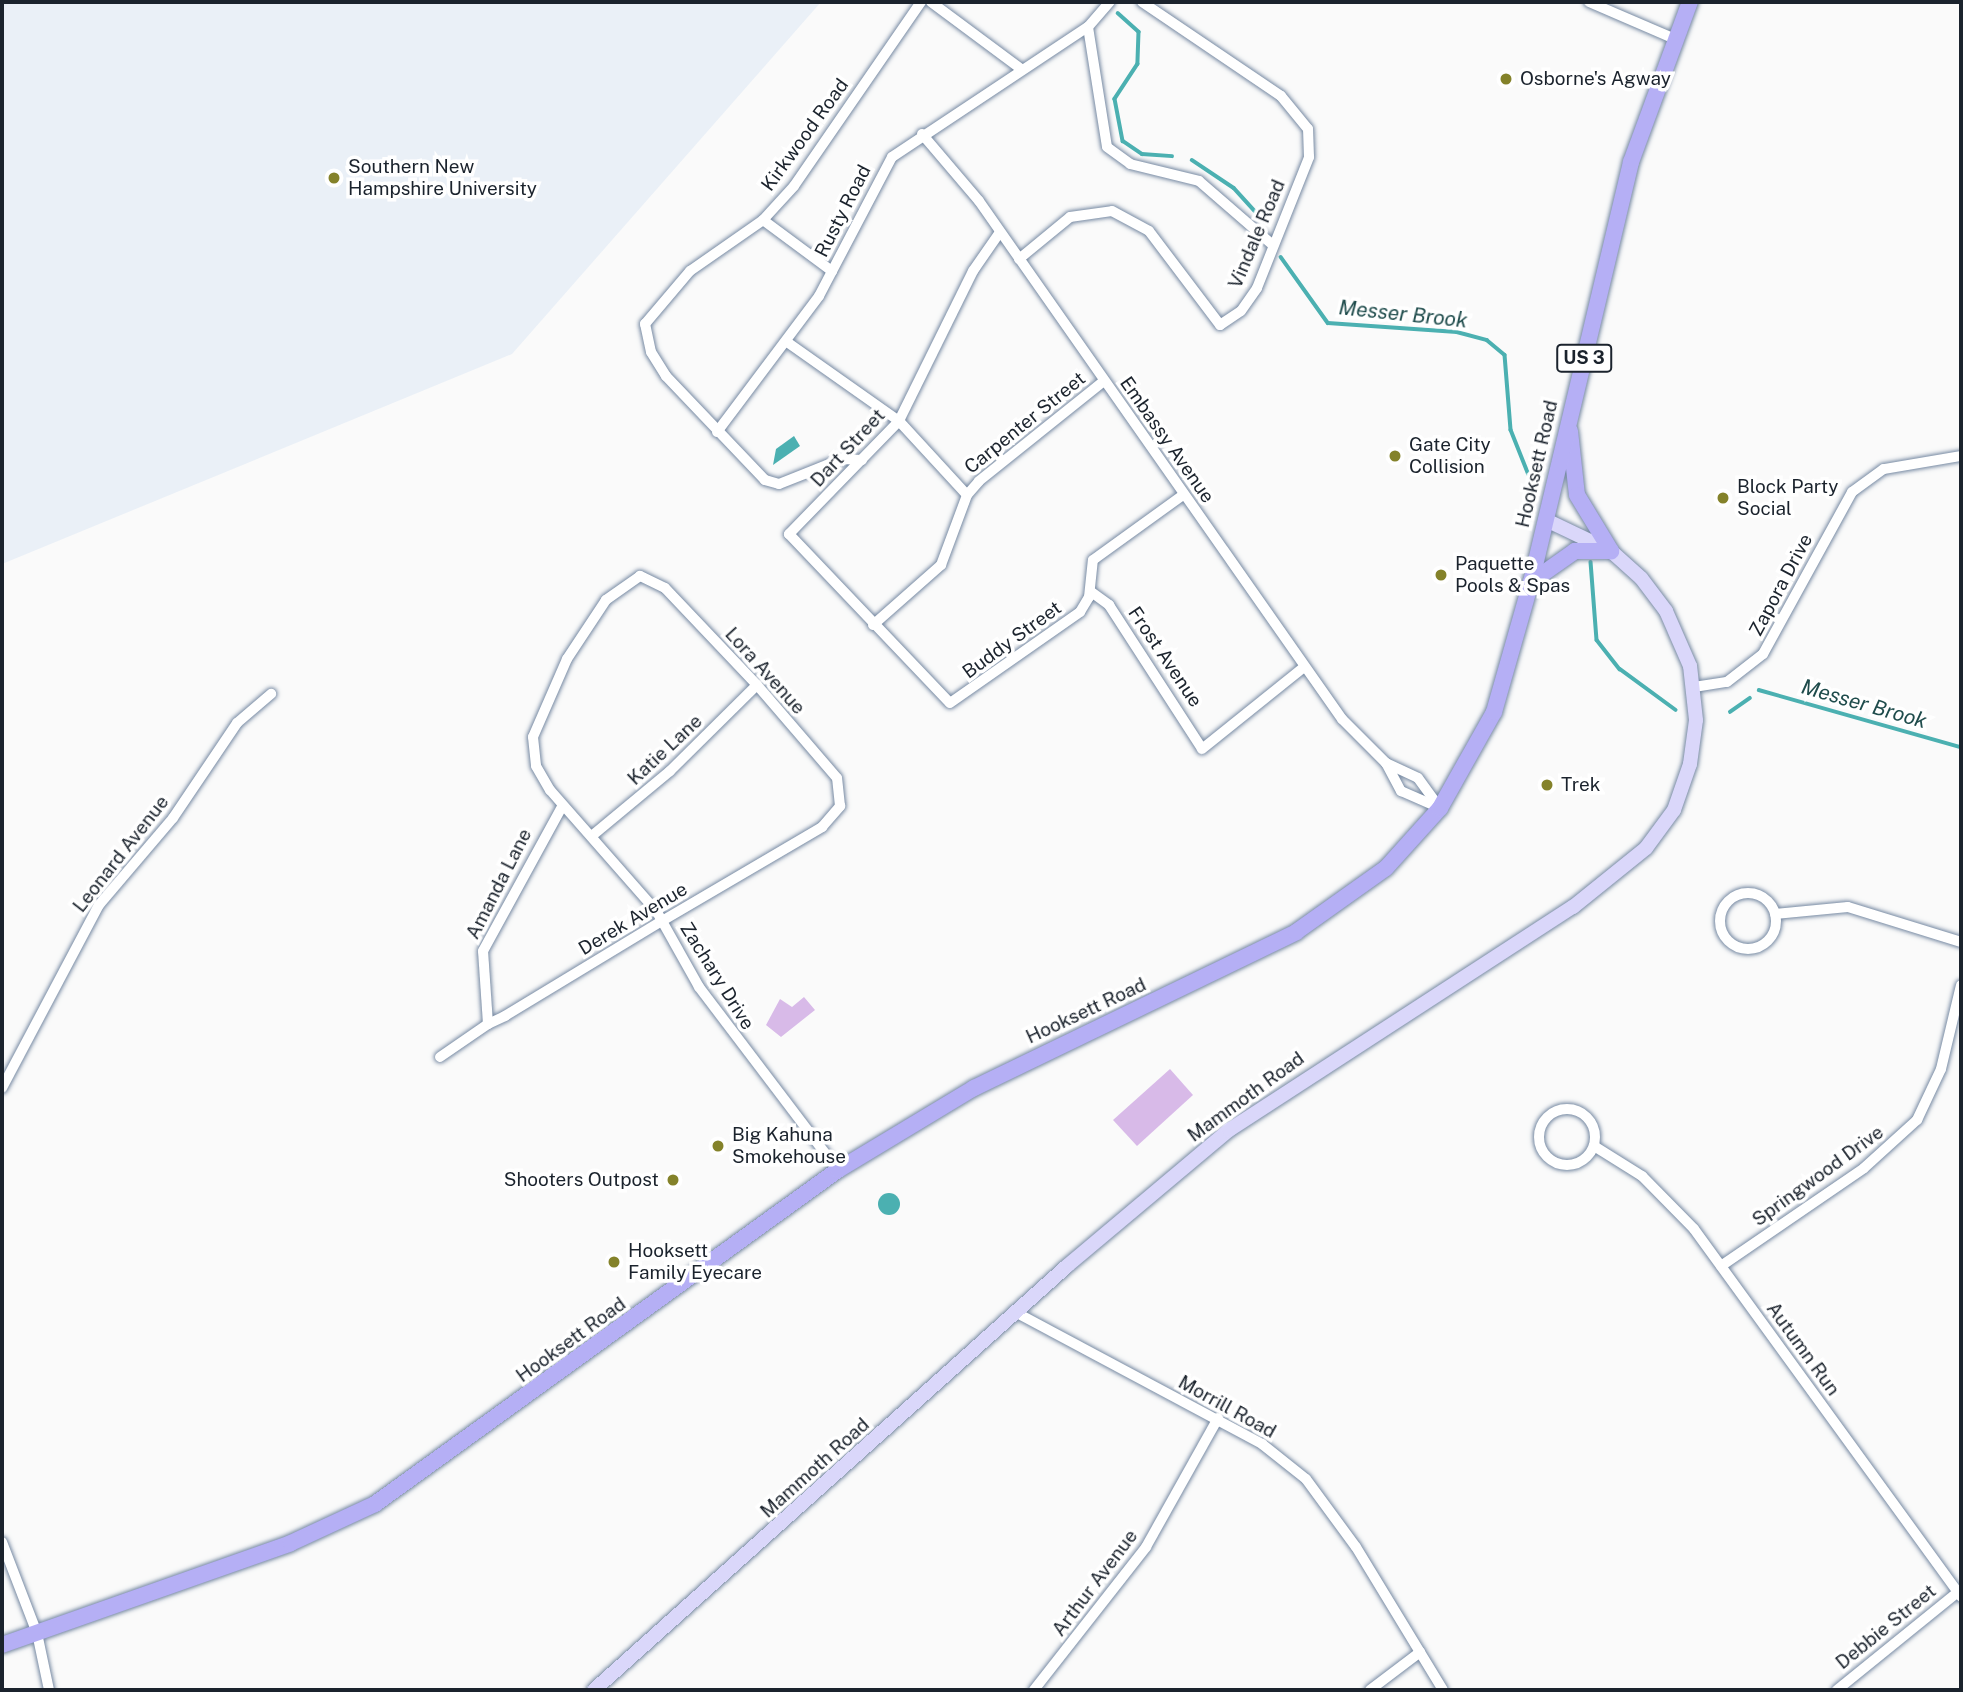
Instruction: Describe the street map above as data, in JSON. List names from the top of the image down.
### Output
{
  "streets": {
    "main road": ["US 3", "Hooksett Road", "Mammoth Road"],
    "street": [
      "Kirkwood Road",
      "Rusty Road",
      "Vindale Road",
      "Carpenter Street",
      "Embassy Avenue",
      "Dart Street",
      "Zapora Drive",
      "Buddy Street",
      "Frost Avenue",
      "Lora Avenue",
      "Katie Lane",
      "Leonard Avenue",
      "Amanda Lane",
      "Derek Avenue",
      "Zachary Drive",
      "Springwood Drive",
      "Autumn Run",
      "Morrill Road",
      "Arthur Avenue",
      "Debbie Street"
    ]
  },
  "crossings": [
    ["Kirkwood Road", "Rusty Road"],
    ["Rusty Road", "Embassy Avenue"],
    ["Vindale Road", "Embassy Avenue"],
    ["Carpenter Street", "Embassy Avenue"],
    ["Carpenter Street", "Dart Street"],
    ["Carpenter Street", "Buddy Street"],
    ["Embassy Avenue", "Dart Street"],
    ["Embassy Avenue", "Hooksett Road"],
    ["Embassy Avenue", "Buddy Street"],
    ["Embassy Avenue", "Frost Avenue"],
    ["Dart Street", "Buddy Street"],
    ["Hooksett Road", "Zachary Drive"],
    ["Hooksett Road", "Mammoth Road"],
    ["Zapora Drive", "Mammoth Road"],
    ["Buddy Street", "Frost Avenue"],
    ["Lora Avenue", "Katie Lane"],
    ["Lora Avenue", "Derek Avenue"],
    ["Lora Avenue", "Zachary Drive"],
    ["Katie Lane", "Zachary Drive"],
    ["Amanda Lane", "Derek Avenue"],
    ["Amanda Lane", "Zachary Drive"],
    ["Derek Avenue", "Zachary Drive"],
    ["Mammoth Road", "Morrill Road"],
    ["Springwood Drive", "Autumn Run"],
    ["Autumn Run", "Debbie Street"],
    ["Morrill Road", "Arthur Avenue"]
  ],
  "water": ["Messer Brook"],
  "places": [
    "Osborne's Agway",
    "Southern New Hampshire University",
    "Gate City Collision",
    "Block Party Social",
    "Paquette Pools & Spas",
    "Trek",
    "Big Kahuna Smokehouse",
    "Shooters Outpost",
    "Hooksett Family Eyecare"
  ]
}
